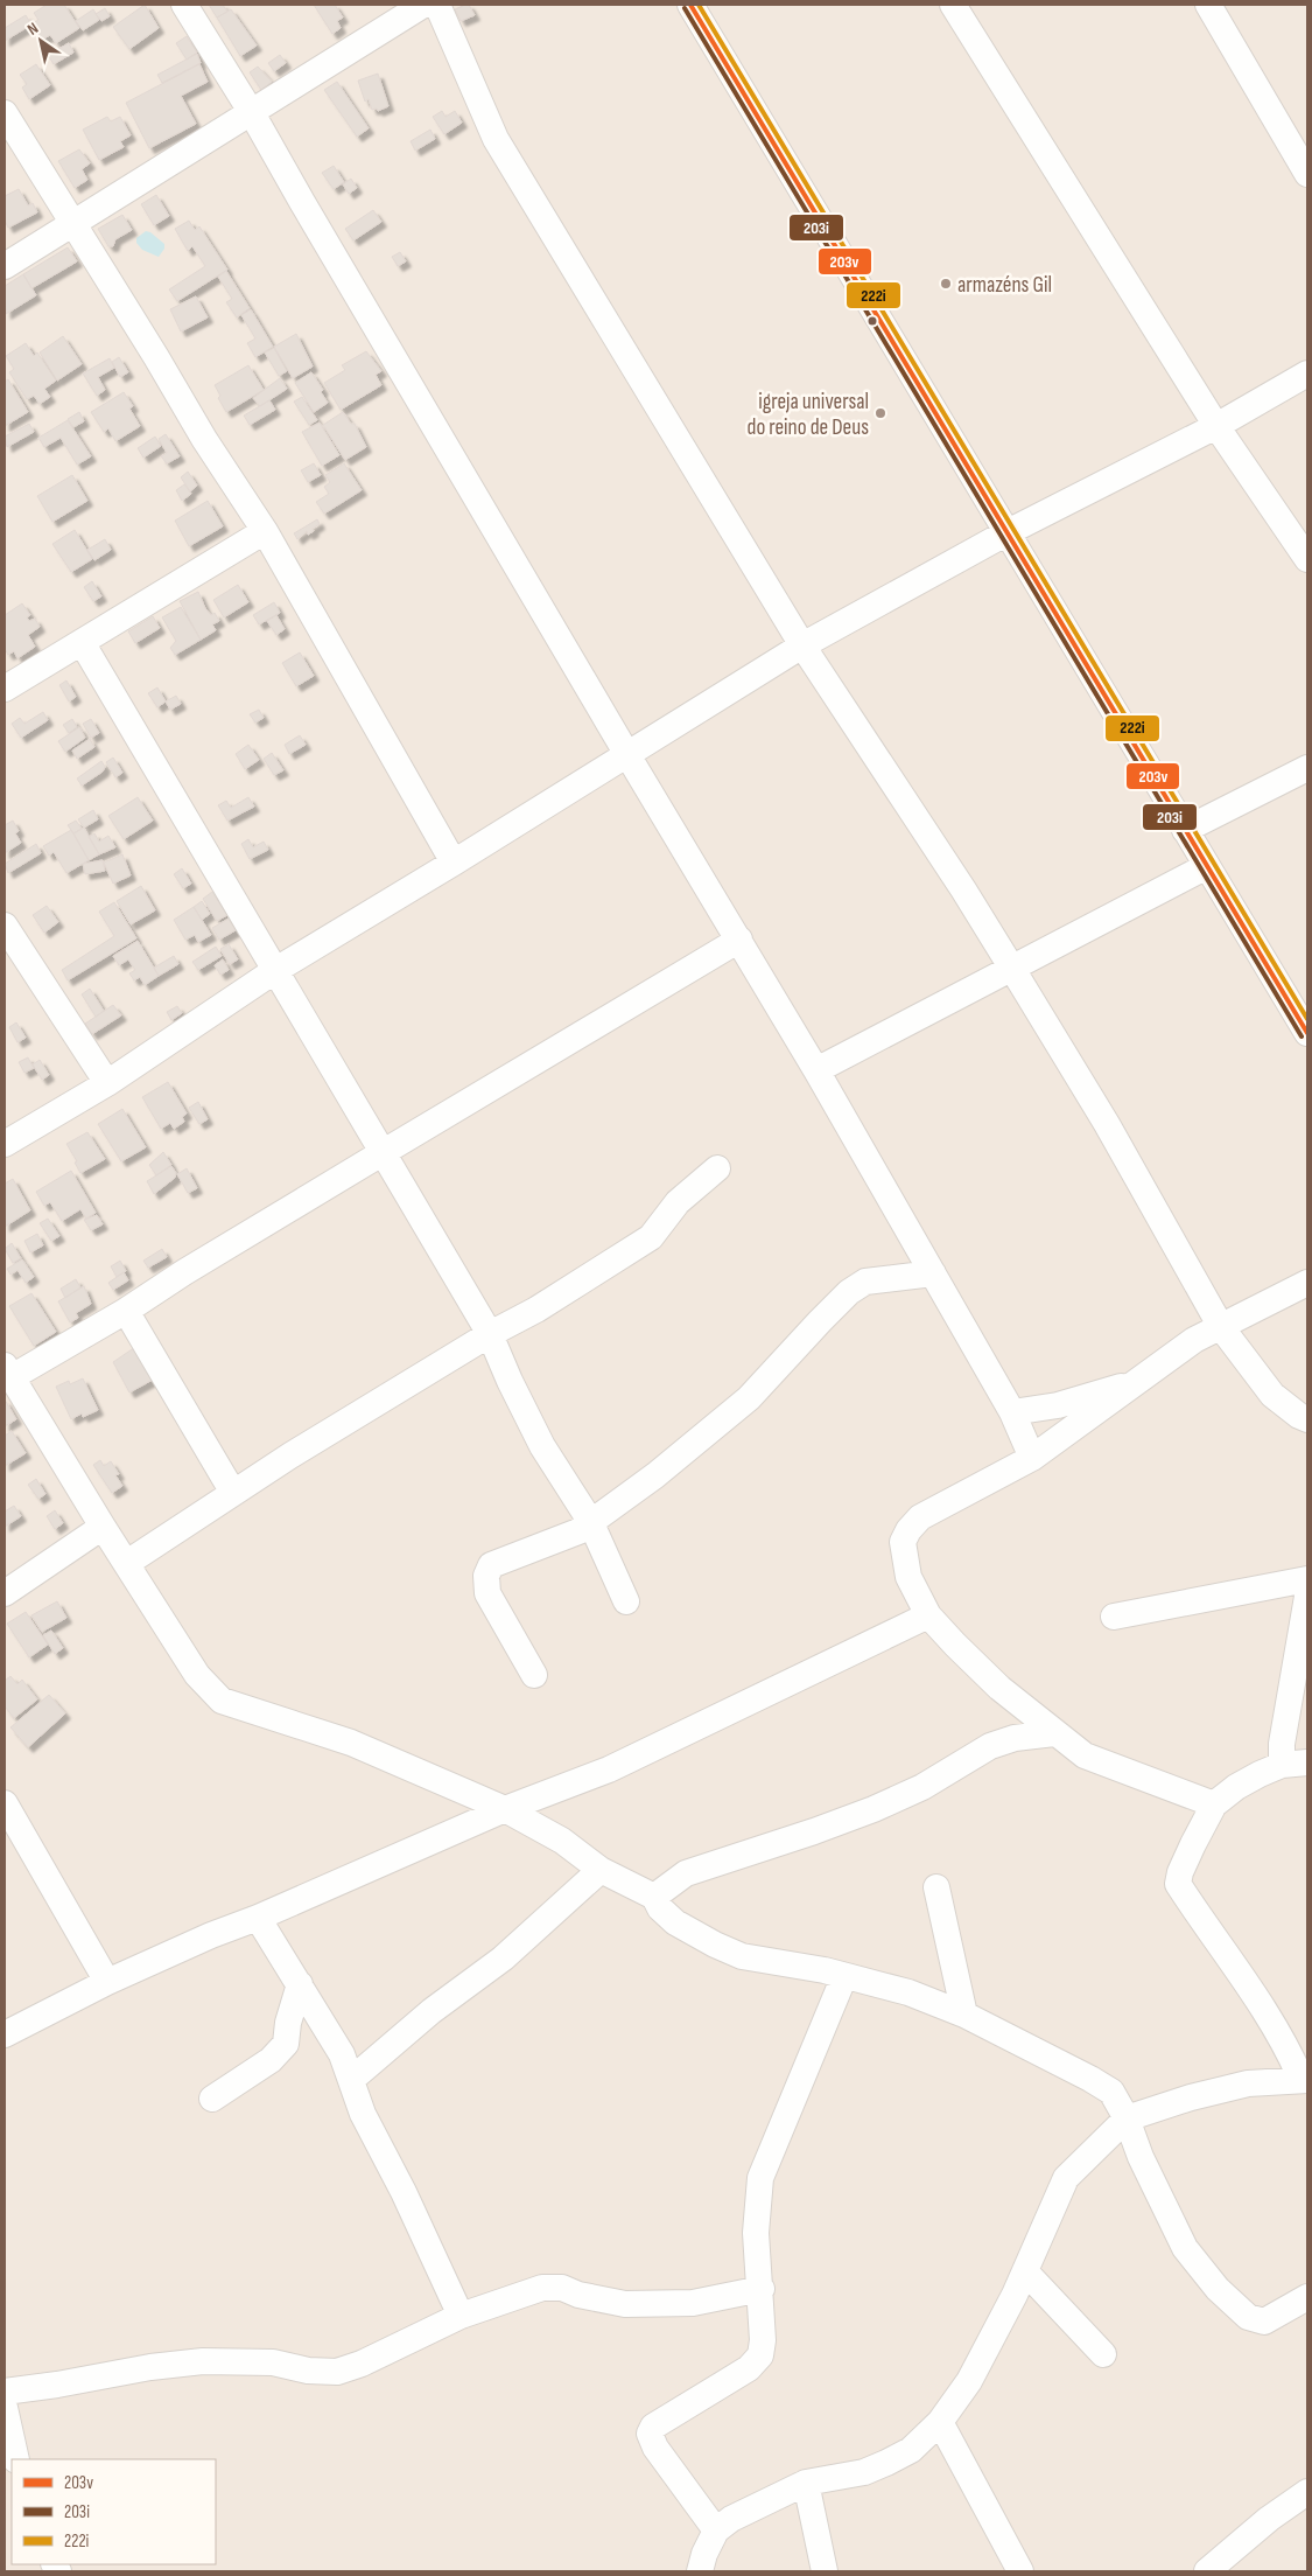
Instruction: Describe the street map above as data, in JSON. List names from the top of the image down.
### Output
{
  "places": ["armazéns Gil", "igreja universal do reino de Deus"],
  "lines": ["transit line 203v", "transit line 222i", "transit line 203i"],
  "legend": ["203v", "203i", "222i"],
  "north": "top left"
}
